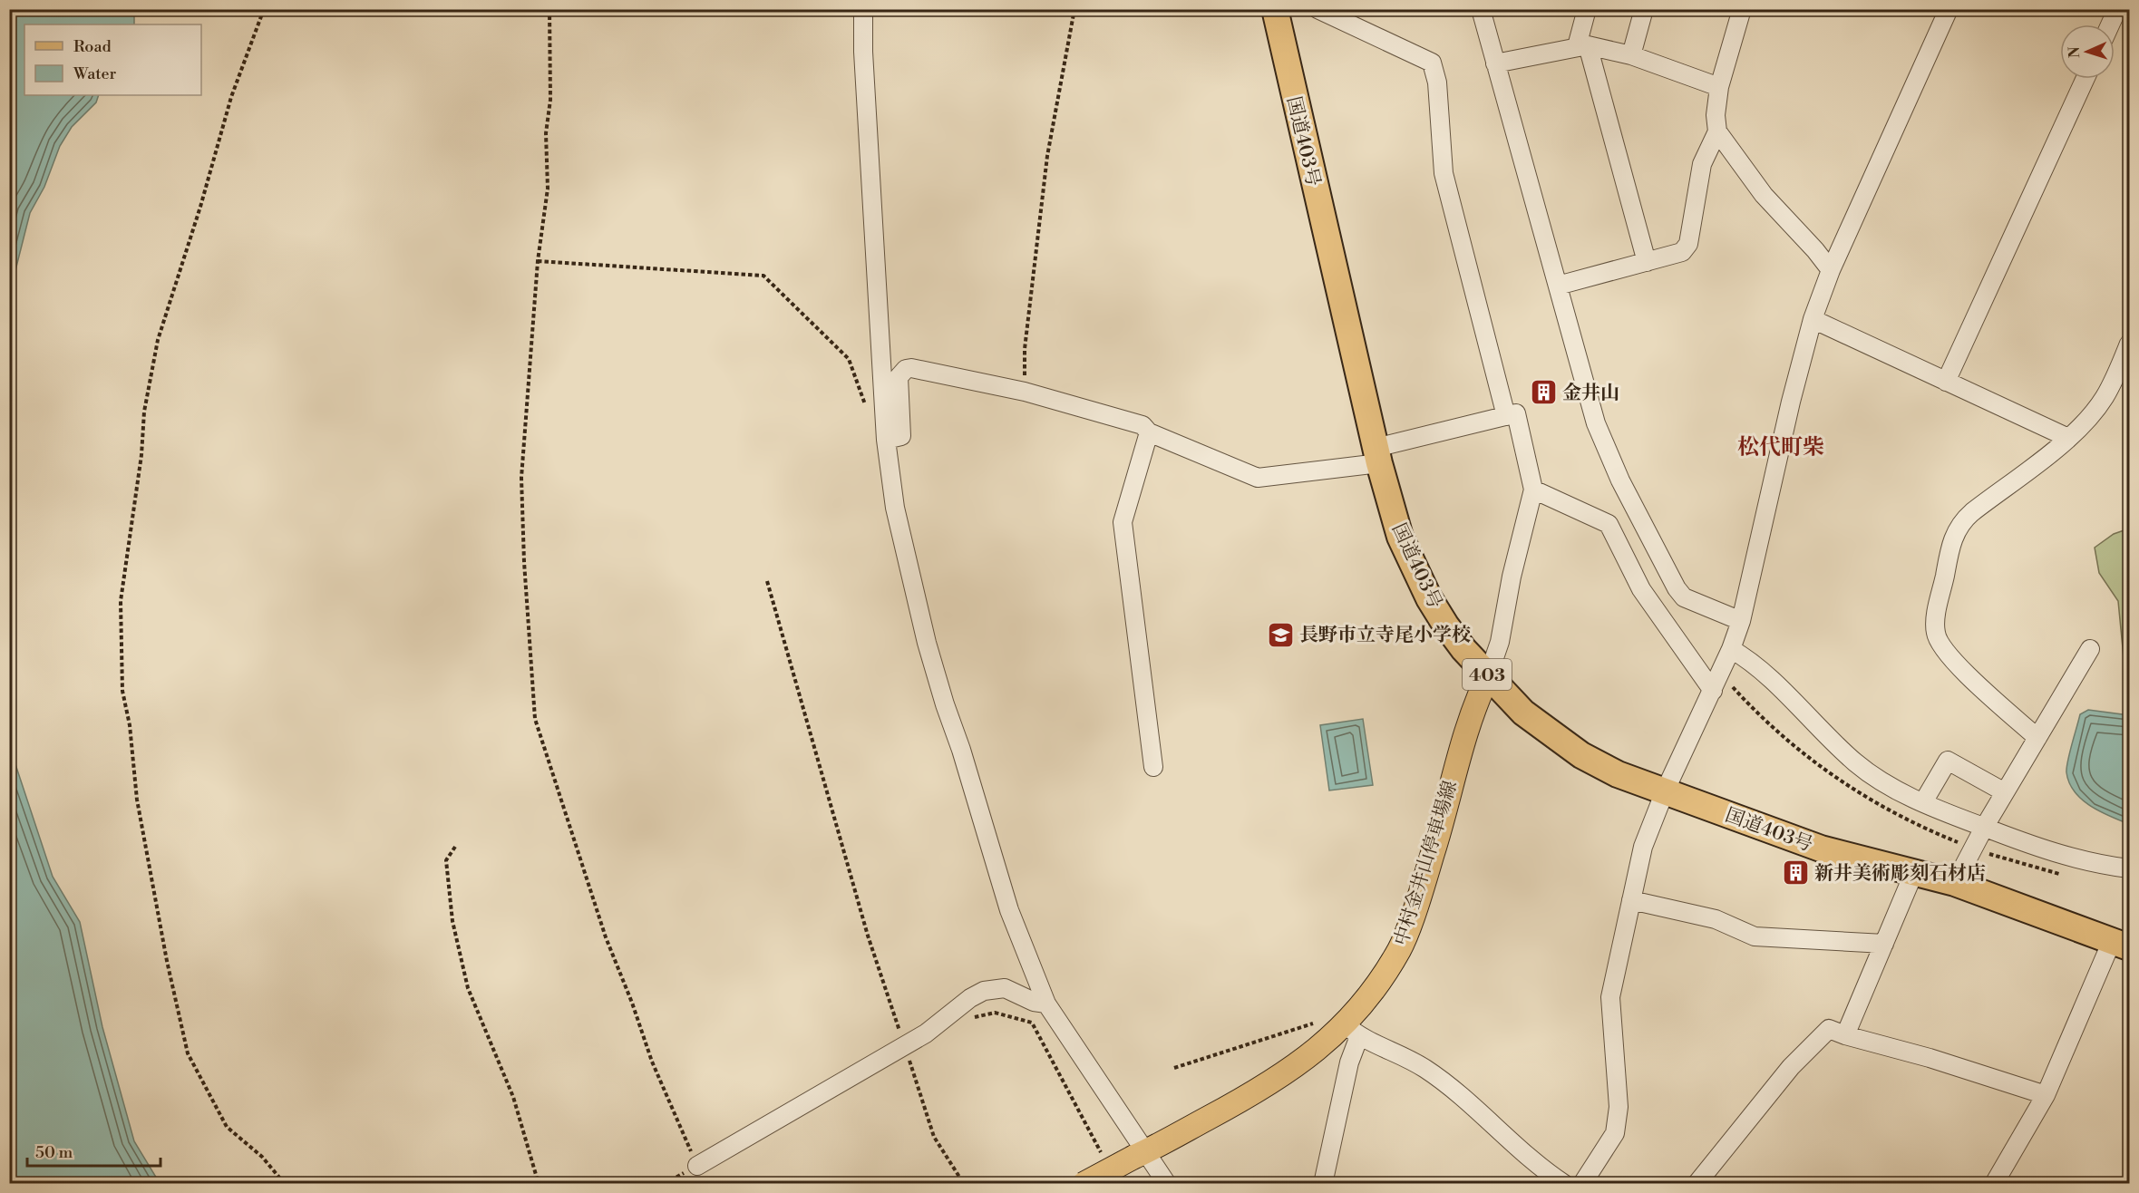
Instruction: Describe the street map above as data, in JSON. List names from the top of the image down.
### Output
{
  "streets": {
    "highway": ["国道403号", "403"],
    "main road": ["中村金井山停車場線"]
  },
  "crossings": [
    ["国道403号", "中村金井山停車場線"]
  ],
  "districts": ["松代町柴"],
  "places": {
    "building": ["金井山", "新井美術彫刻石材店"],
    "school or university": ["長野市立寺尾小学校"]
  },
  "legend": ["Road", "Water"],
  "scale_bar": "50 m",
  "north": "left"
}
